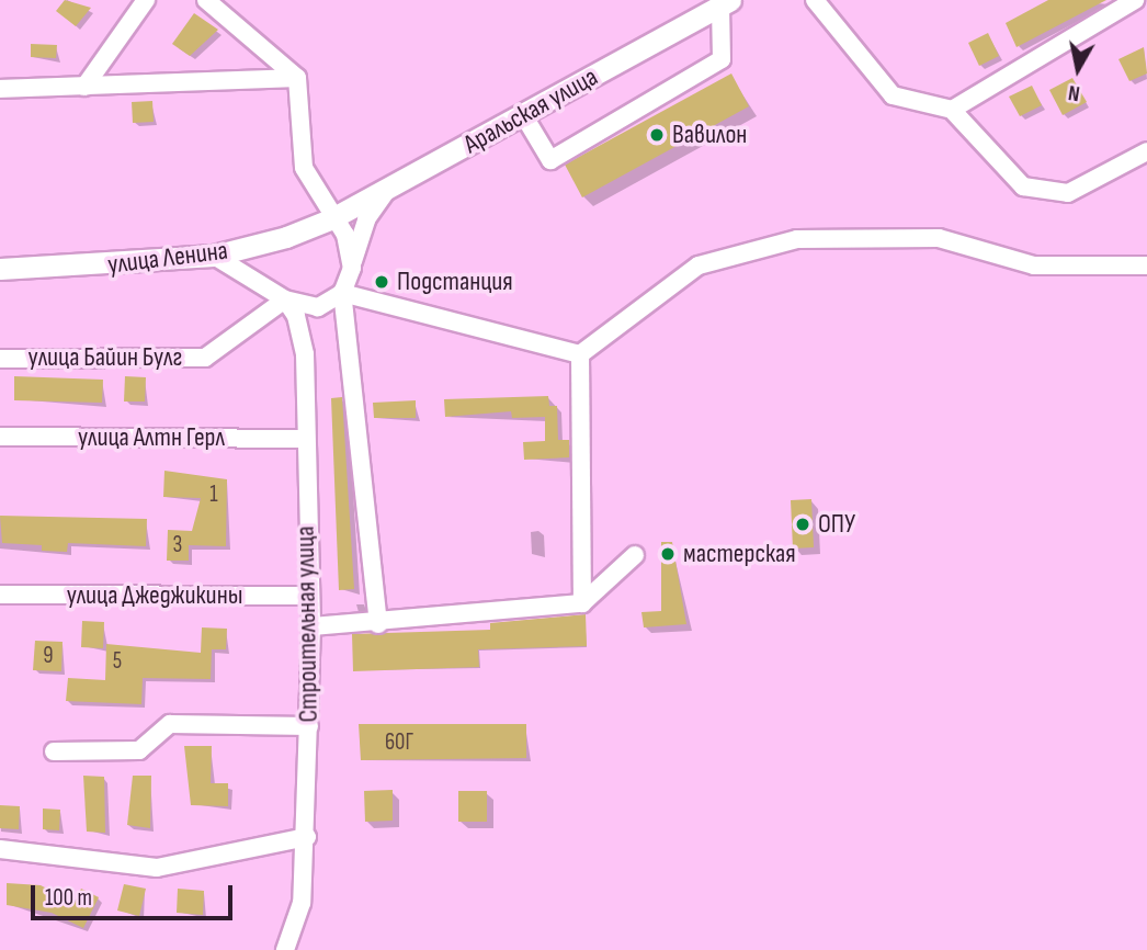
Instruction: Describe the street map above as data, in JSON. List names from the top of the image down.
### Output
{
  "streets": {
    "main road": ["Аральская улица", "улица Ленина"],
    "street": [
      "улица Байин Булг",
      "улица Алтн Герл",
      "улица Джеджикины",
      "Строительная улица"
    ]
  },
  "crossings": [
    ["Аральская улица", "улица Ленина"],
    ["Аральская улица", "улица Байин Булг"],
    ["Аральская улица", "Строительная улица"],
    ["улица Ленина", "улица Байин Булг"],
    ["улица Ленина", "Строительная улица"],
    ["улица Байин Булг", "Строительная улица"],
    ["улица Алтн Герл", "Строительная улица"],
    ["улица Джеджикины", "Строительная улица"]
  ],
  "places": [
    "Вавилон",
    "Подстанция",
    "ОПУ",
    "мастерская"
  ],
  "house_numbers": [
    "1",
    "3",
    "9",
    "5",
    "60Г"
  ],
  "scale_bar": "100 m",
  "north": "bottom"
}
